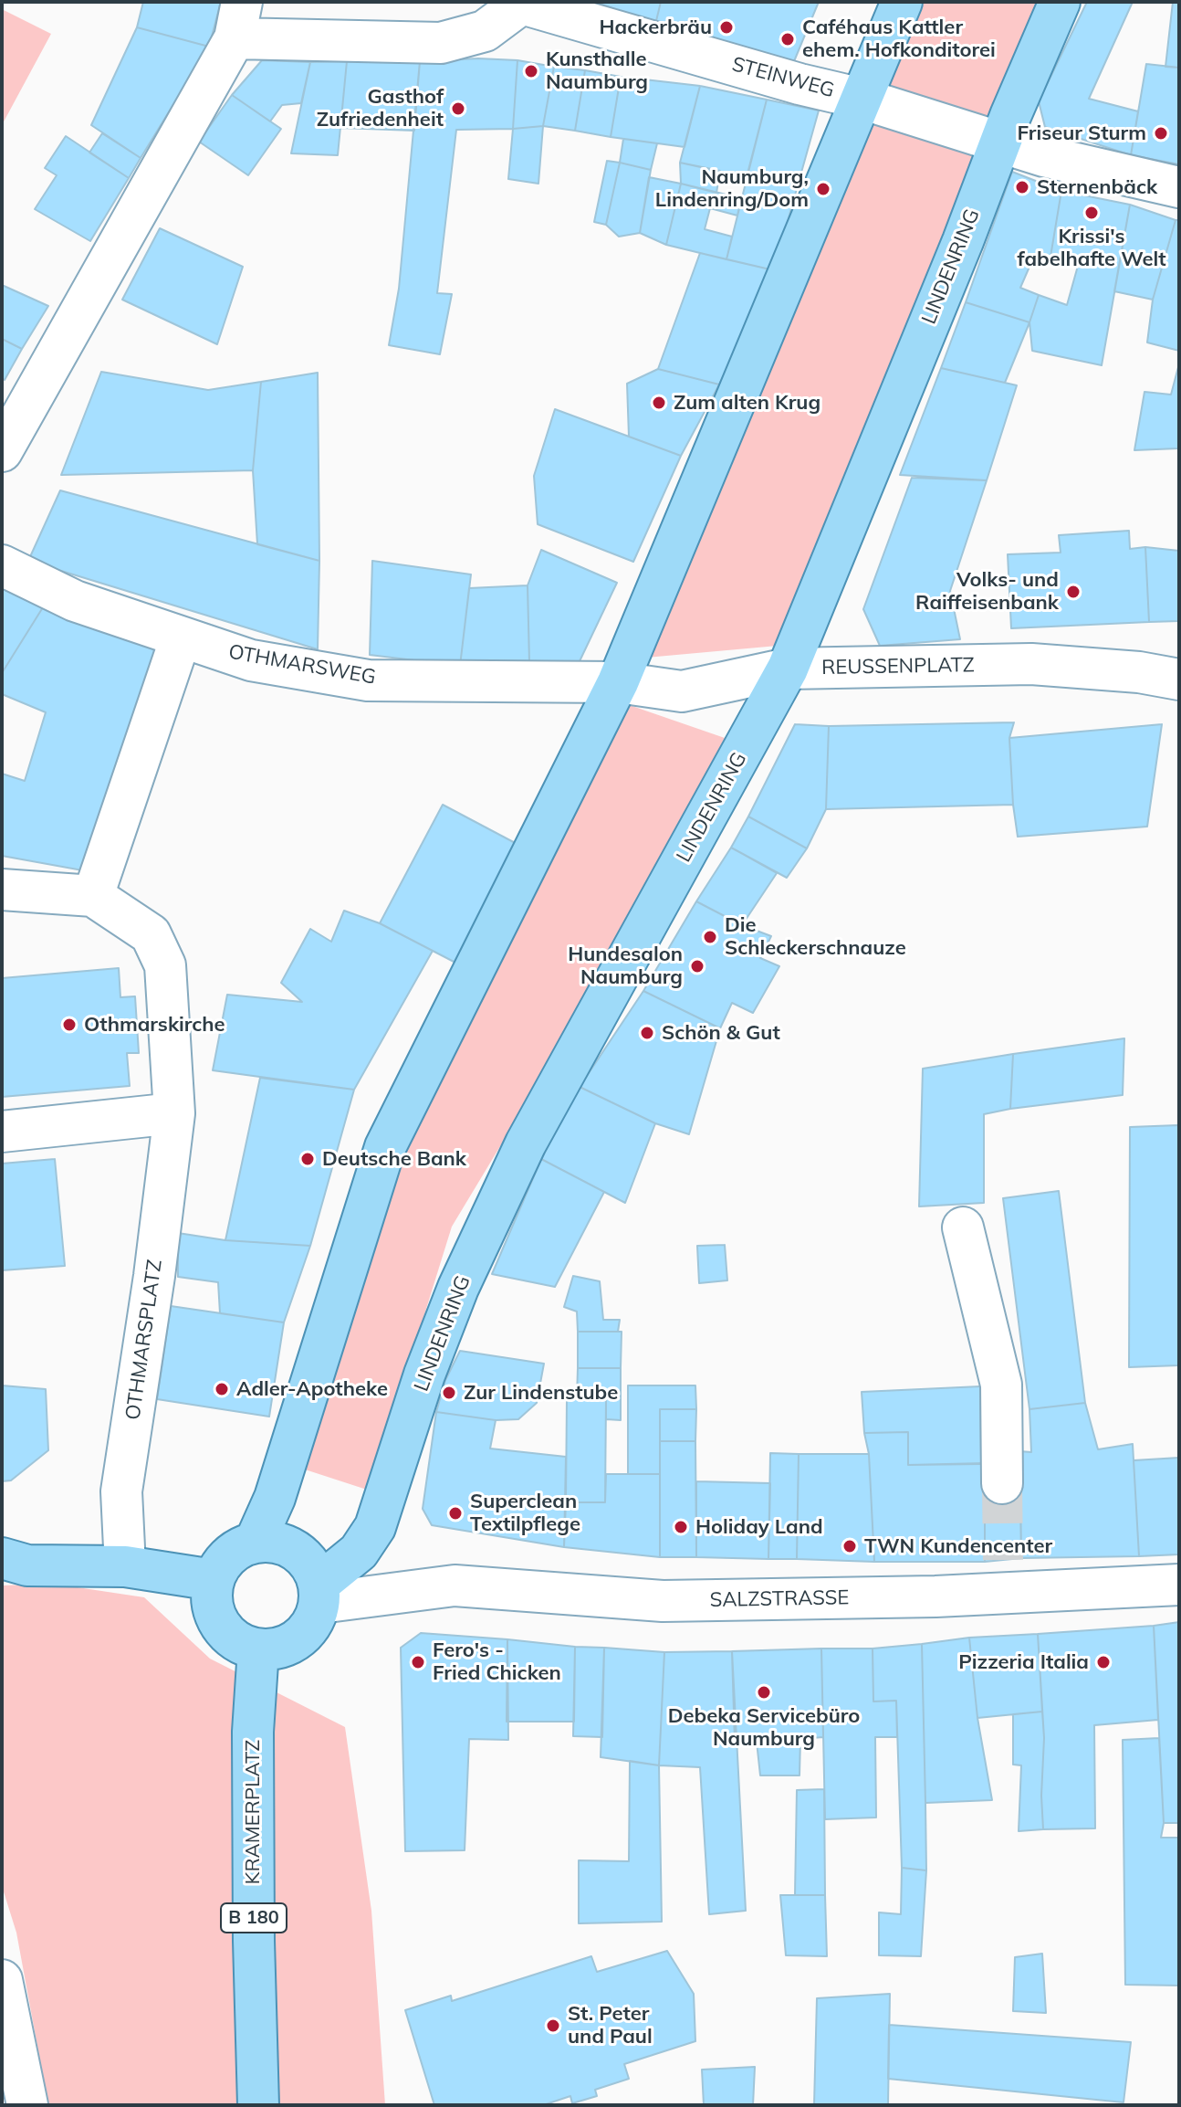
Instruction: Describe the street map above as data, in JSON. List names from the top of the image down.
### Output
{
  "streets": {
    "main road": ["LINDENRING", "KRAMERPLATZ", "B 180"],
    "street": [
      "STEINWEG",
      "OTHMARSWEG",
      "REUSSENPLATZ",
      "OTHMARSPLATZ",
      "SALZSTRASSE"
    ]
  },
  "crossings": [
    ["STEINWEG", "LINDENRING"],
    ["LINDENRING", "REUSSENPLATZ"],
    ["LINDENRING", "SALZSTRASSE"],
    ["LINDENRING", "KRAMERPLATZ"],
    ["OTHMARSWEG", "REUSSENPLATZ"],
    ["SALZSTRASSE", "KRAMERPLATZ"]
  ],
  "places": [
    "Hackerbräu",
    "Caféhaus Kattler ehem. Hofkonditorei",
    "Kunsthalle Naumburg",
    "Gasthof Zufriedenheit",
    "Friseur Sturm",
    "Sternenbäck",
    "Naumburg, Lindenring/Dom",
    "Krissi's fabelhafte Welt",
    "Zum alten Krug",
    "Volks- und Raiffeisenbank",
    "Die Schleckerschnauze",
    "Hundesalon Naumburg",
    "Othmarskirche",
    "Schön & Gut",
    "Deutsche Bank",
    "Adler-Apotheke",
    "Zur Lindenstube",
    "Superclean Textilpflege",
    "Holiday Land",
    "TWN Kundencenter",
    "Fero's - Fried Chicken",
    "Pizzeria Italia",
    "Debeka Servicebüro Naumburg",
    "St. Peter und Paul"
  ]
}
